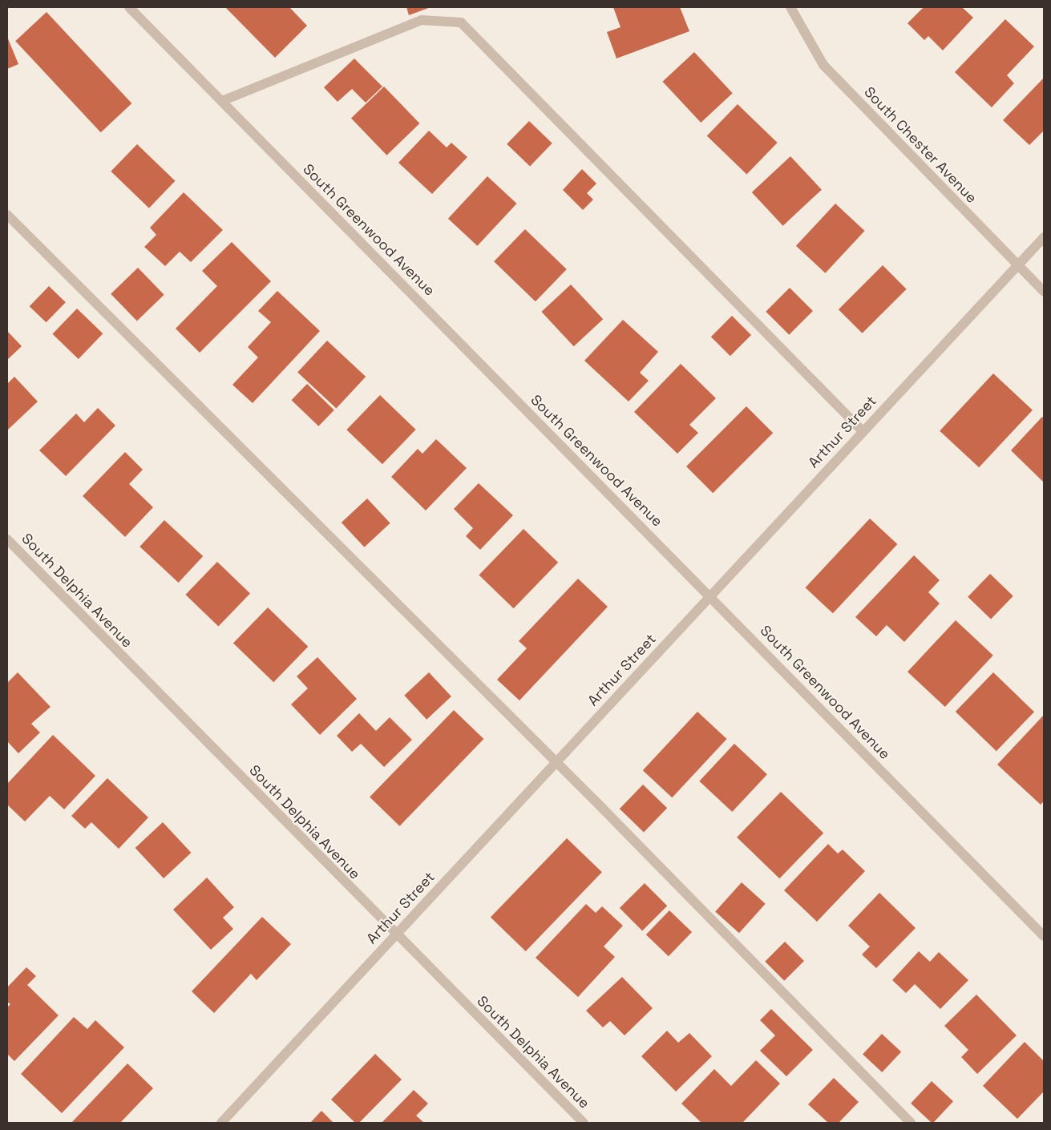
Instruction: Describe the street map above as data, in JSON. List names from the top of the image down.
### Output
{
  "streets": {
    "street": [
      "South Chester Avenue",
      "South Greenwood Avenue",
      "Arthur Street",
      "South Delphia Avenue"
    ]
  },
  "crossings": [
    ["South Chester Avenue", "Arthur Street"],
    ["South Greenwood Avenue", "Arthur Street"],
    ["Arthur Street", "South Delphia Avenue"]
  ]
}
